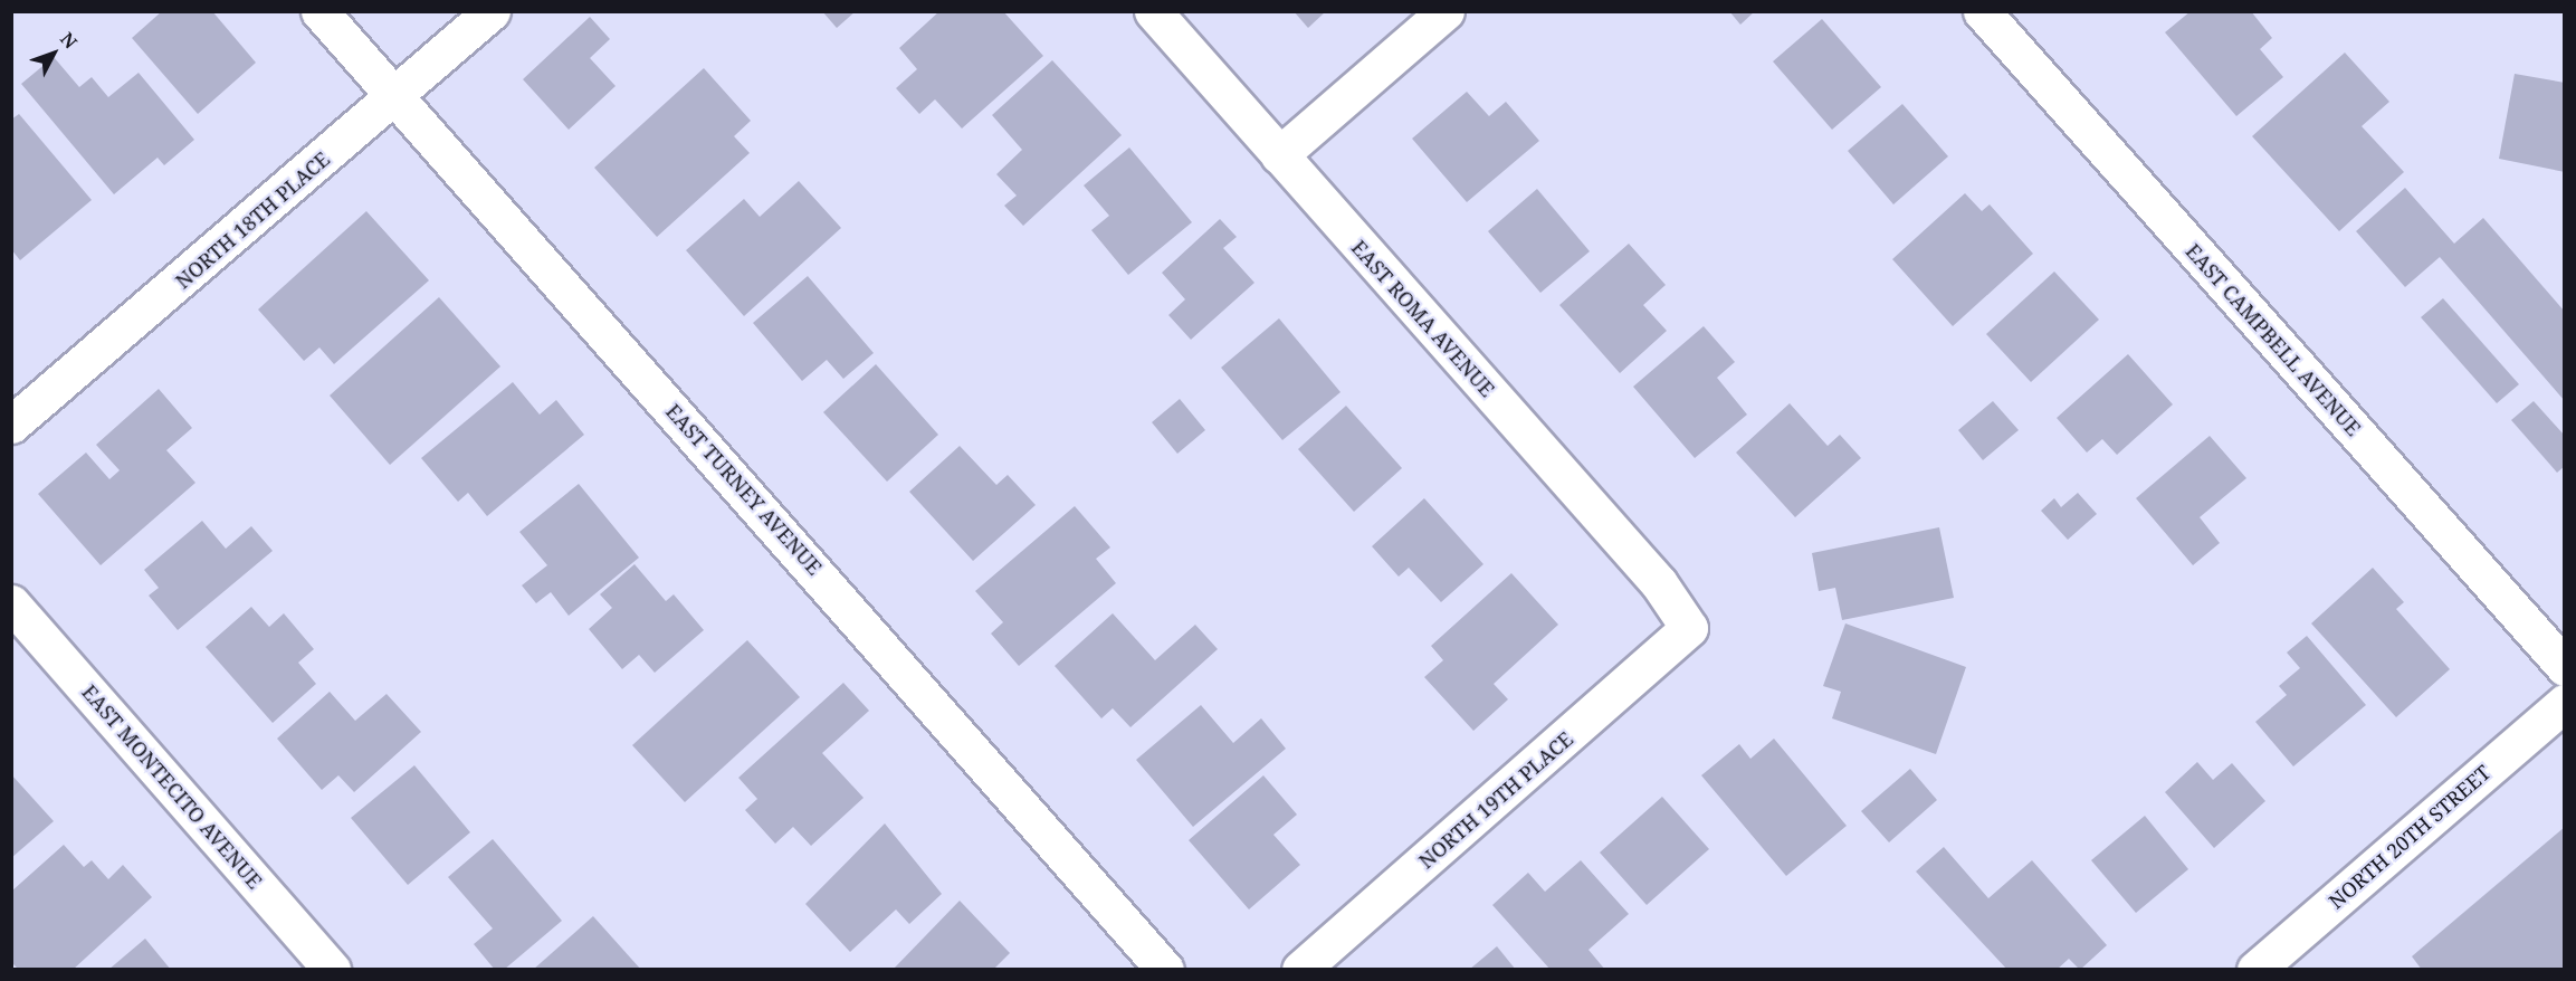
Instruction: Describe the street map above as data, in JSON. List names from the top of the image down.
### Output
{
  "streets": {
    "street": [
      "NORTH 18TH PLACE",
      "EAST ROMA AVENUE",
      "EAST CAMPBELL AVENUE",
      "EAST TURNEY AVENUE",
      "EAST MONTECITO AVENUE",
      "NORTH 19TH PLACE",
      "NORTH 20TH STREET"
    ]
  },
  "crossings": [
    ["NORTH 18TH PLACE", "EAST TURNEY AVENUE"],
    ["EAST ROMA AVENUE", "NORTH 19TH PLACE"]
  ],
  "north": "top right"
}
